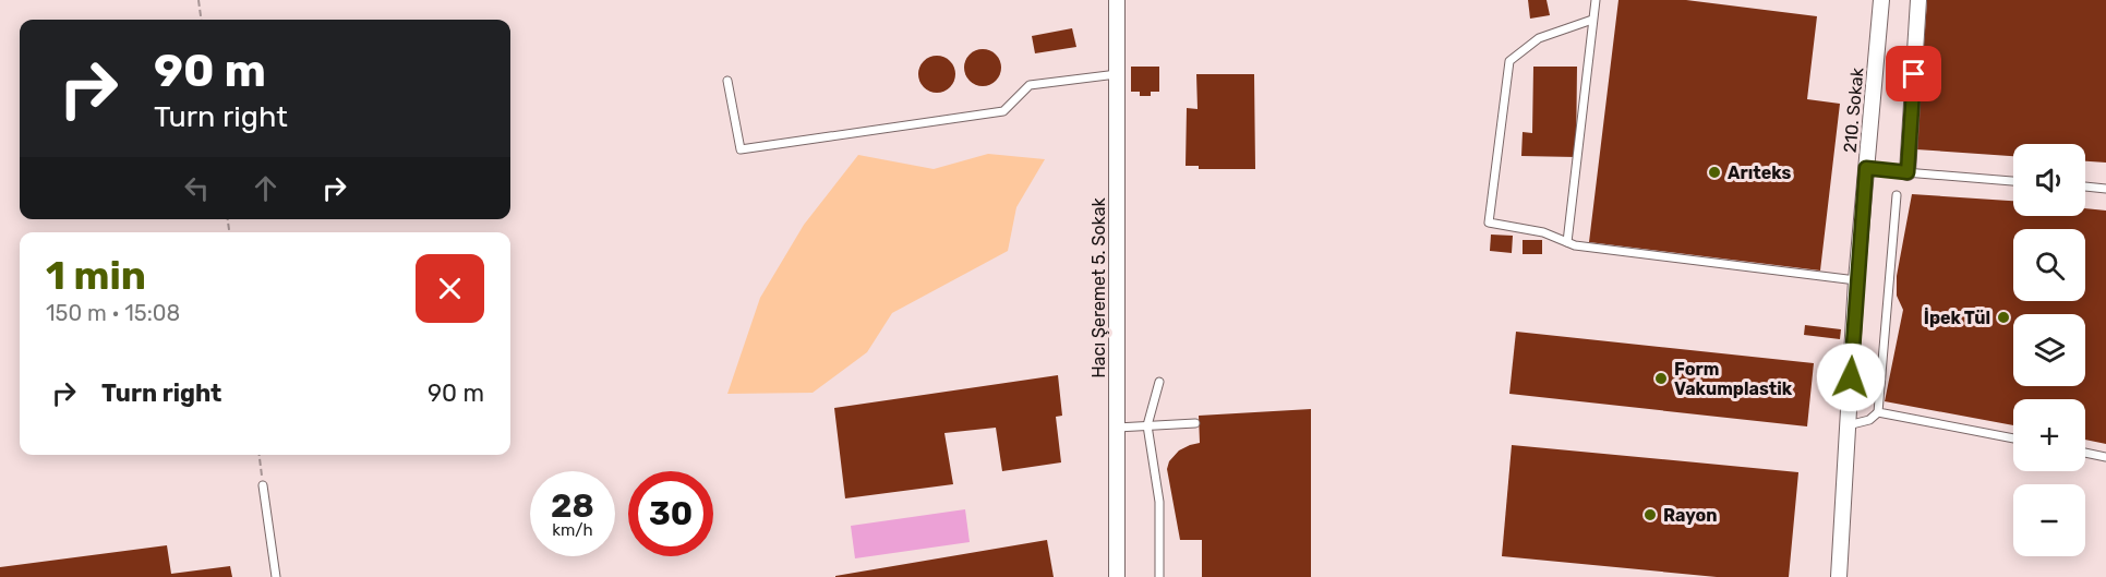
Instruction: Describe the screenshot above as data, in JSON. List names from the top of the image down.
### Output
{
  "streets": {
    "street": ["210. Sokak", "Hacı Şeremet 5. Sokak"]
  },
  "places": [
    "Arıteks",
    "İpek Tül",
    "Form Vakumplastik",
    "Rayon"
  ],
  "page": {
    "turn": ["90 m", "Turn right"],
    "map_buttons": ["+", "−"],
    "heading": ["1 min", "150 m · 15:08"],
    "list": [
      {
        "name": "Turn right",
        "value": "90 m"
      }
    ],
    "speed": "28 km/h",
    "limit": "30"
  }
}
